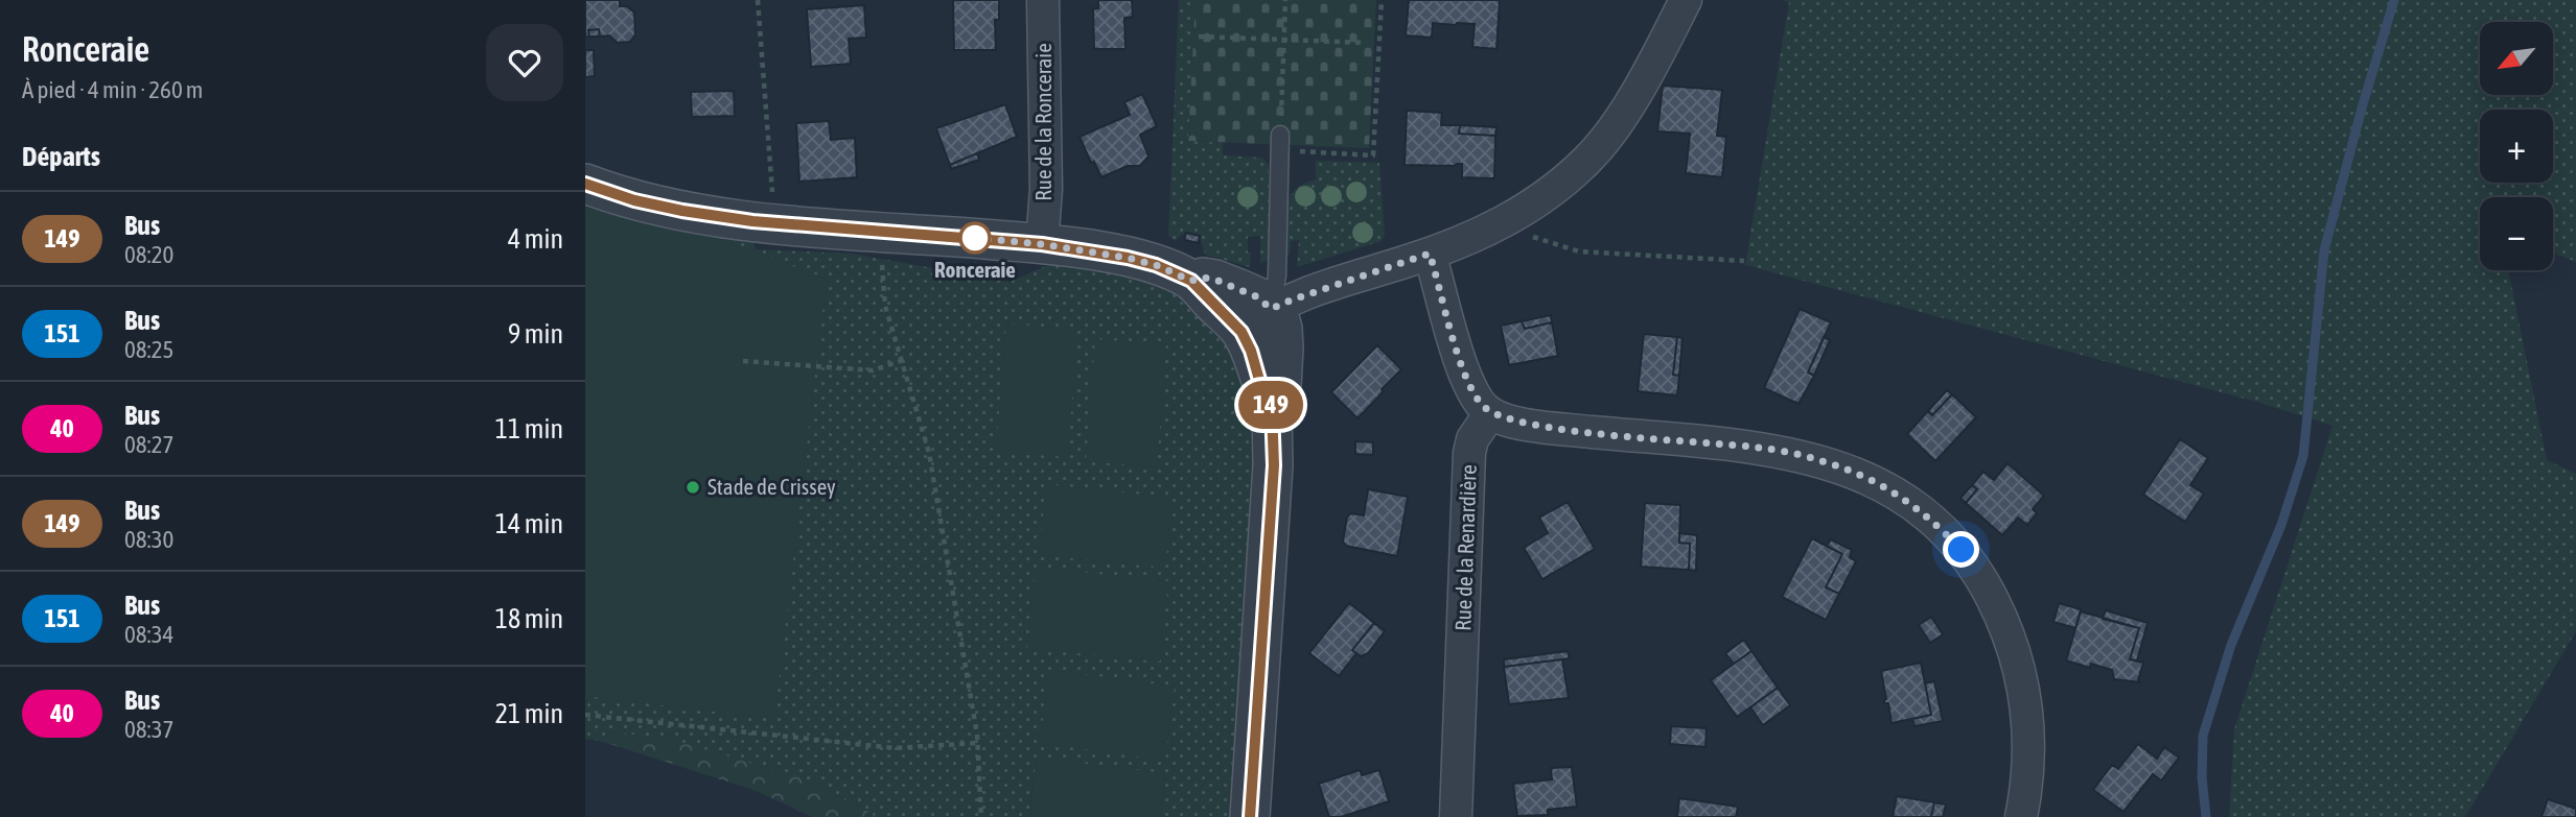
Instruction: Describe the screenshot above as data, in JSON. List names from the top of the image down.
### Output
{
  "streets": {
    "street": ["Rue de la Ronceraie", "Rue de la Renardière"]
  },
  "places": ["Ronceraie", "Stade de Crissey"],
  "lines": ["bus line 149"],
  "north": "bottom left",
  "page": {
    "heading": [
      ["Ronceraie", "À pied · 4 min · 260 m"],
      "Départs"
    ],
    "on_map": "149",
    "map_buttons": ["+", "−"],
    "list": [
      {
        "mark": "149",
        "name": "Bus",
        "note": "08:20",
        "value": "4 min"
      },
      {
        "mark": "151",
        "name": "Bus",
        "note": "08:25",
        "value": "9 min"
      },
      {
        "mark": "40",
        "name": "Bus",
        "note": "08:27",
        "value": "11 min"
      },
      {
        "mark": "149",
        "name": "Bus",
        "note": "08:30",
        "value": "14 min"
      },
      {
        "mark": "151",
        "name": "Bus",
        "note": "08:34",
        "value": "18 min"
      },
      {
        "mark": "40",
        "name": "Bus",
        "note": "08:37",
        "value": "21 min"
      }
    ]
  }
}
